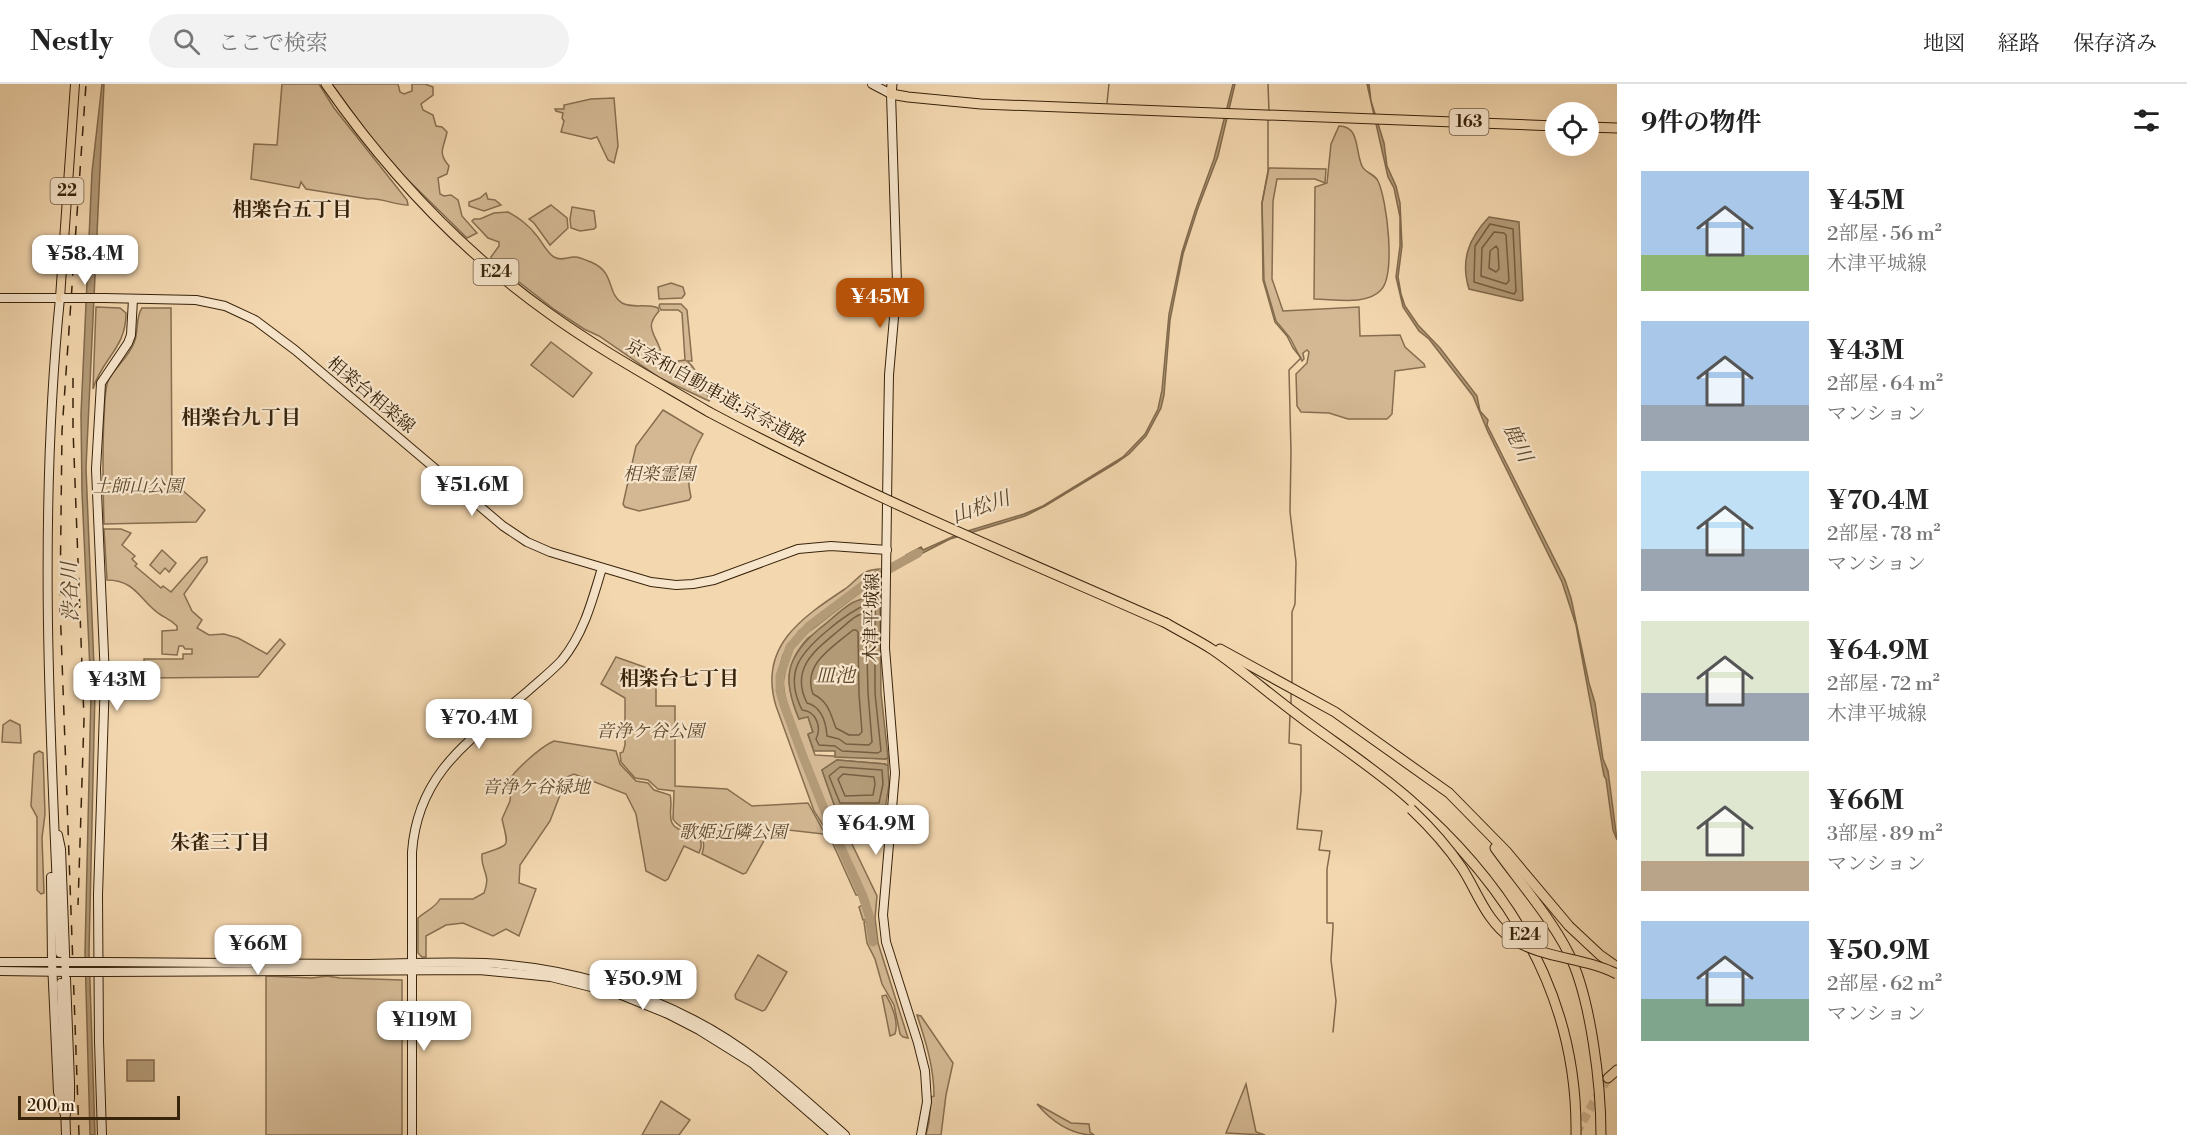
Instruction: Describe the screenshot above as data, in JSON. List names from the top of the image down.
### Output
{
  "streets": {
    "highway": ["163", "E24", "京奈和自動車道;京奈道路"],
    "main road": ["22"],
    "street": ["相楽台相楽線", "木津平城線"]
  },
  "crossings": [
    ["163", "木津平城線"],
    ["22", "相楽台相楽線"],
    ["E24", "京奈和自動車道;京奈道路"],
    ["相楽台相楽線", "木津平城線"]
  ],
  "districts": [
    "相楽台五丁目",
    "相楽台九丁目",
    "相楽台七丁目",
    "朱雀三丁目"
  ],
  "water": [
    "鹿川",
    "山松川",
    "渋谷川",
    "皿池"
  ],
  "parks": [
    "相楽霊園",
    "土師山公園",
    "音浄ケ谷公園",
    "音浄ケ谷緑地",
    "歌姫近隣公園"
  ],
  "scale_bar": "200 m",
  "page": {
    "header": "Nestly",
    "search": "ここで検索",
    "nav": ["地図", "経路", "保存済み"],
    "heading": "9件の物件",
    "list": [
      {
        "name": "¥45M",
        "note": "2部屋 · 56 m² · 木津平城線"
      },
      {
        "name": "¥43M",
        "note": "2部屋 · 64 m² · マンション"
      },
      {
        "name": "¥70.4M",
        "note": "2部屋 · 78 m² · マンション"
      },
      {
        "name": "¥64.9M",
        "note": "2部屋 · 72 m² · 木津平城線"
      },
      {
        "name": "¥66M",
        "note": "3部屋 · 89 m² · マンション"
      },
      {
        "name": "¥50.9M",
        "note": "2部屋 · 62 m² · マンション"
      }
    ],
    "price": [
      "¥58.4M",
      "¥45M",
      "¥51.6M",
      "¥43M",
      "¥70.4M",
      "¥64.9M",
      "¥66M",
      "¥50.9M",
      "¥119M"
    ],
    "scale": "200 m"
  }
}
